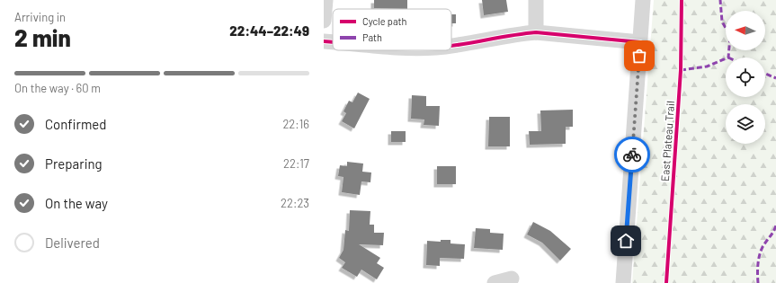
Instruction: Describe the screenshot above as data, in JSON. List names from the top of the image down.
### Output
{
  "streets": {
    "cycle path": ["East Plateau Trail"]
  },
  "legend": ["Cycle path", "Path"],
  "north": "left",
  "page": {
    "heading": ["2 min", "Arriving in", "22:44–22:49"],
    "bar": "On the way · 60 m",
    "list": [
      ["Confirmed", "22:16"],
      ["Preparing", "22:17"],
      ["On the way", "22:23"],
      "Delivered"
    ]
  }
}
